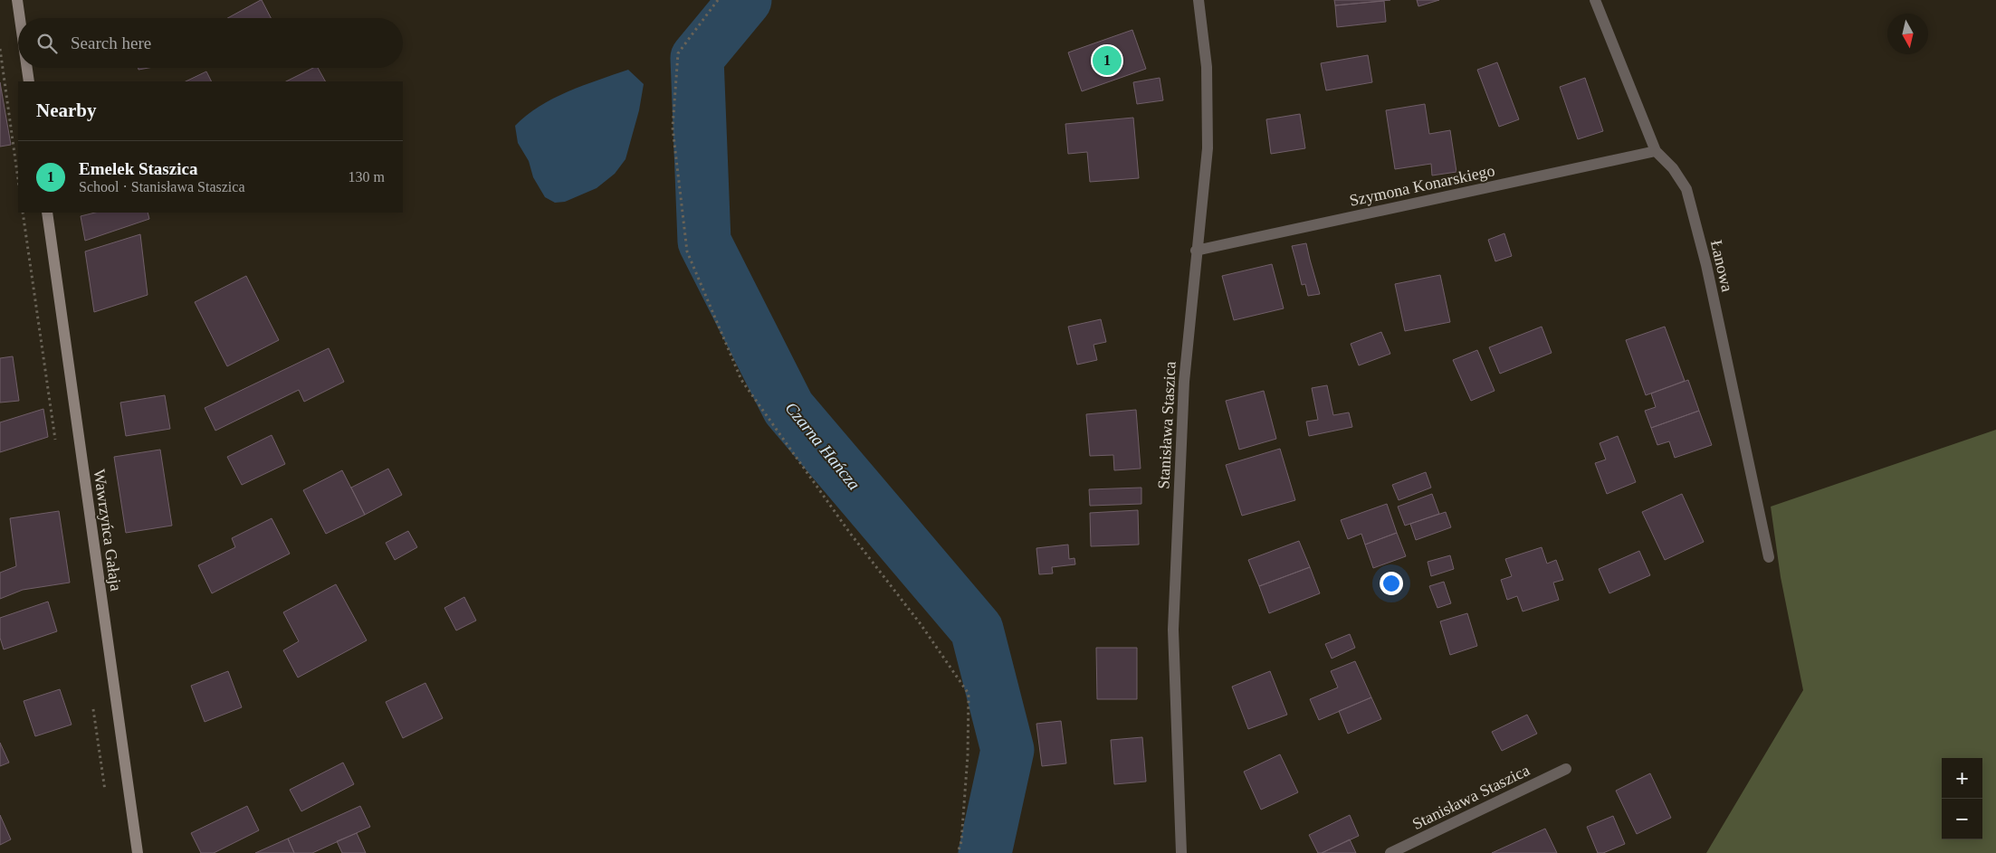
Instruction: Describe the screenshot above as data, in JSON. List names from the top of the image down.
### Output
{
  "streets": {
    "street": [
      "Szymona Konarskiego",
      "Łanowa",
      "Stanisława Staszica",
      "Wawrzyńca Gałaja"
    ]
  },
  "crossings": [
    ["Szymona Konarskiego", "Łanowa"],
    ["Szymona Konarskiego", "Stanisława Staszica"]
  ],
  "water": ["Czarna Hańcza"],
  "north": "bottom",
  "page": {
    "search": "Search here",
    "pins": "1",
    "heading": "Nearby",
    "list": [
      {
        "mark": "1",
        "name": "Emelek Staszica",
        "note": "School · Stanisława Staszica",
        "value": "130 m"
      }
    ],
    "map_buttons": ["+", "−"]
  }
}
